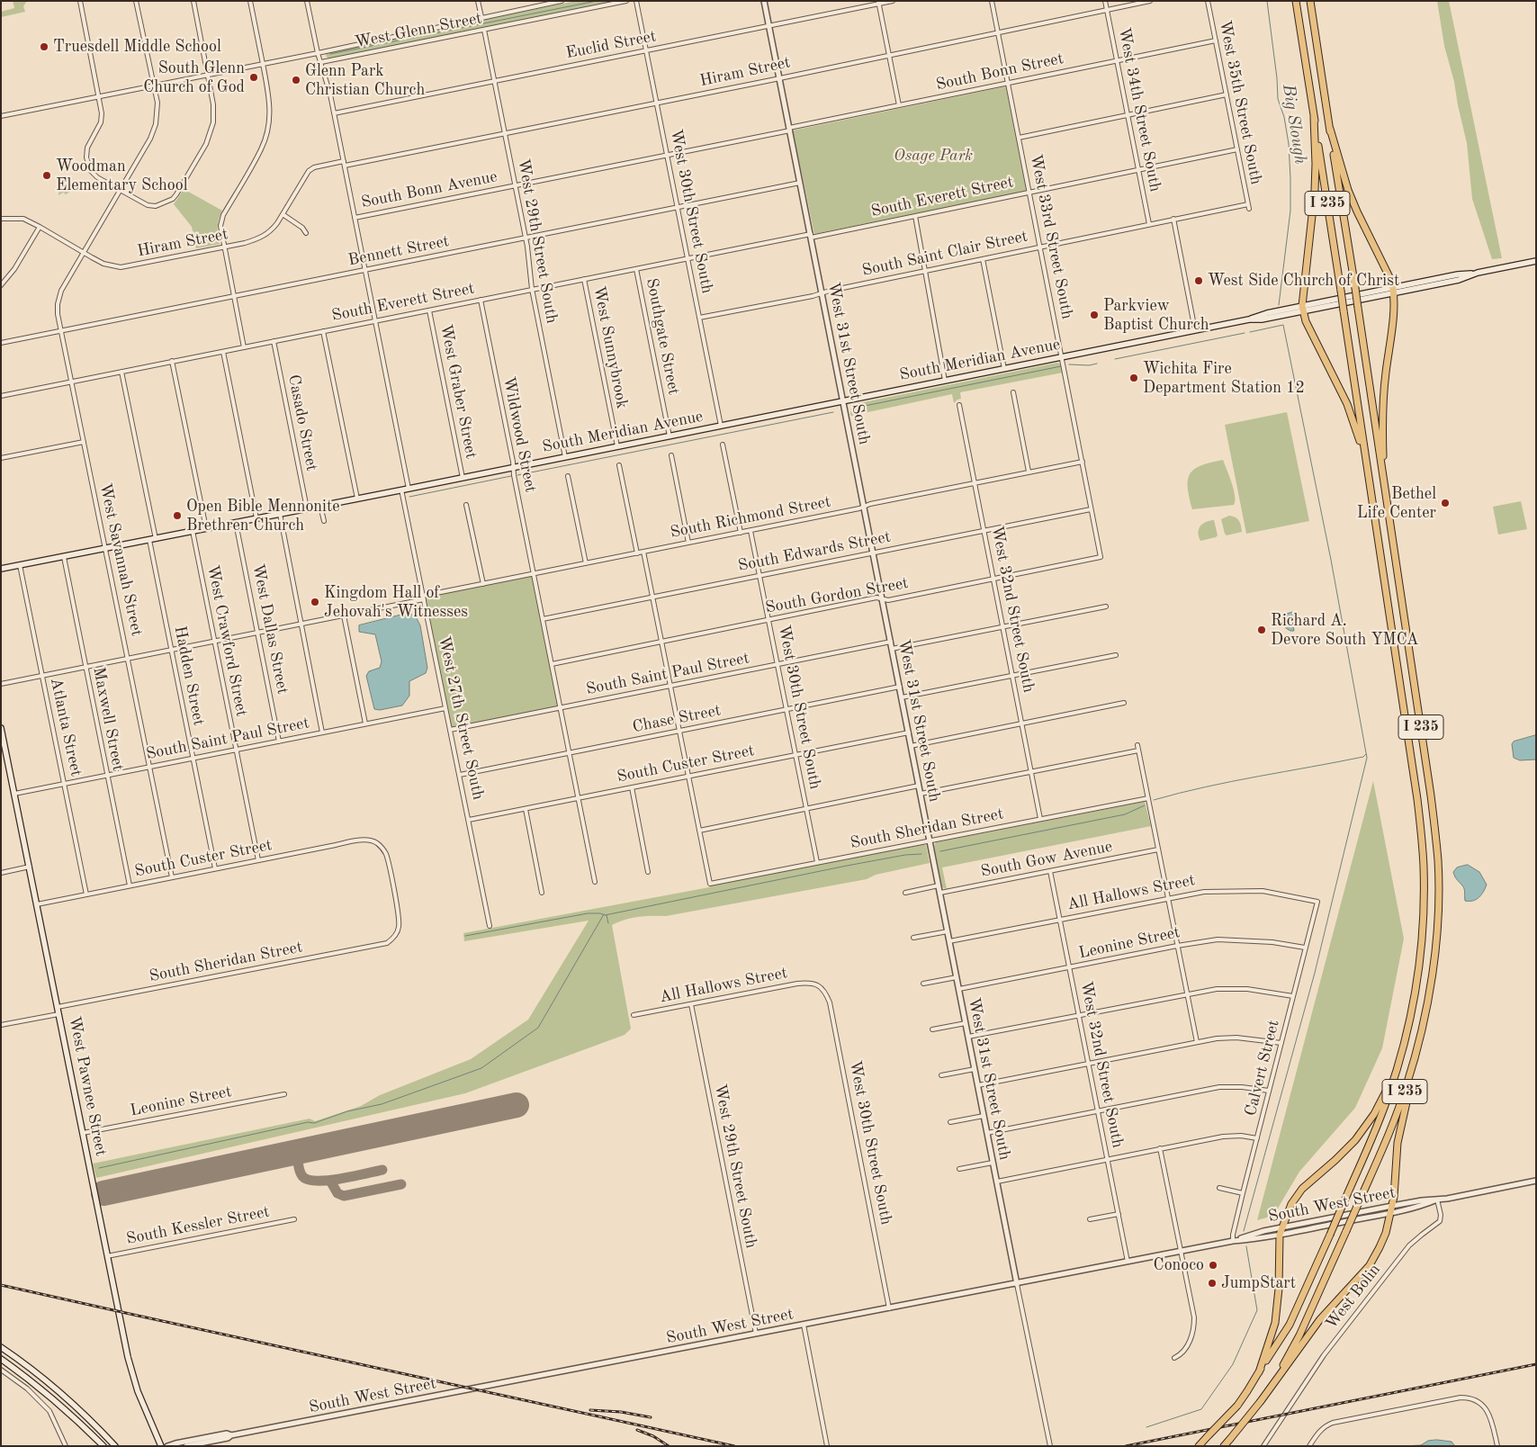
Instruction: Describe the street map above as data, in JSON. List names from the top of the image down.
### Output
{
  "streets": {
    "highway": ["I 235"],
    "main road": ["South Meridian Avenue", "West Pawnee Street"],
    "street": [
      "West Glenn Street",
      "Euclid Street",
      "Hiram Street",
      "South Bonn Street",
      "West 35th Street South",
      "West 34th Street South",
      "South Bonn Avenue",
      "South Everett Street",
      "West 30th Street South",
      "West 33rd Street South",
      "West 29th Street South",
      "Bennett Street",
      "South Saint Clair Street",
      "Southgate Street",
      "West Sunnybrook",
      "West 31st Street South",
      "West Graber Street",
      "Casado Street",
      "Wildwood Street",
      "South Richmond Street",
      "South Edwards Street",
      "West Savannah Street",
      "South Gordon Street",
      "West 32nd Street South",
      "West Dallas Street",
      "West Crawford Street",
      "South Saint Paul Street",
      "Hadden Street",
      "West 27th Street South",
      "Maxwell Street",
      "Chase Street",
      "Atlanta Street",
      "South Custer Street",
      "South Sheridan Street",
      "South Gow Avenue",
      "All Hallows Street",
      "Leonine Street",
      "Calvert Street",
      "South West Street",
      "South Kessler Street",
      "West Bolin"
    ]
  },
  "crossings": [
    ["West Glenn Street", "West 29th Street South"],
    ["Euclid Street", "West 30th Street South"],
    ["Euclid Street", "West 29th Street South"],
    ["Euclid Street", "West 31st Street South"],
    ["Hiram Street", "West 34th Street South"],
    ["Hiram Street", "West 30th Street South"],
    ["Hiram Street", "West 33rd Street South"],
    ["Hiram Street", "West 29th Street South"],
    ["Hiram Street", "West 31st Street South"],
    ["Hiram Street", "West Savannah Street"],
    ["South Bonn Street", "West 35th Street South"],
    ["South Bonn Street", "West 34th Street South"],
    ["South Bonn Street", "South Bonn Avenue"],
    ["South Bonn Street", "West 30th Street South"],
    ["South Bonn Street", "West 33rd Street South"],
    ["South Bonn Street", "West 31st Street South"],
    ["West 35th Street South", "South Everett Street"],
    ["West 35th Street South", "South Saint Clair Street"],
    ["West 34th Street South", "South Everett Street"],
    ["West 34th Street South", "South Saint Clair Street"],
    ["South Bonn Avenue", "West 30th Street South"],
    ["South Bonn Avenue", "West 29th Street South"],
    ["South Everett Street", "West 30th Street South"],
    ["South Everett Street", "West 33rd Street South"],
    ["South Everett Street", "West 29th Street South"],
    ["South Everett Street", "Southgate Street"],
    ["South Everett Street", "West Sunnybrook"],
    ["South Everett Street", "West 31st Street South"],
    ["South Everett Street", "West Graber Street"],
    ["South Everett Street", "Casado Street"],
    ["South Everett Street", "Wildwood Street"],
    ["South Everett Street", "West Savannah Street"],
    ["West 30th Street South", "Bennett Street"],
    ["West 30th Street South", "South Saint Clair Street"],
    ["West 30th Street South", "South Meridian Avenue"],
    ["West 30th Street South", "South Richmond Street"],
    ["West 30th Street South", "South Edwards Street"],
    ["West 30th Street South", "South Gordon Street"],
    ["West 30th Street South", "South Saint Paul Street"],
    ["West 30th Street South", "Chase Street"],
    ["West 30th Street South", "South Custer Street"],
    ["West 30th Street South", "South Sheridan Street"],
    ["West 30th Street South", "All Hallows Street"],
    ["West 30th Street South", "South West Street"],
    ["West 33rd Street South", "South Saint Clair Street"],
    ["West 33rd Street South", "South Meridian Avenue"],
    ["West 33rd Street South", "South Richmond Street"],
    ["West 33rd Street South", "South Edwards Street"],
    ["West 33rd Street South", "South Gordon Street"],
    ["West 29th Street South", "Bennett Street"],
    ["West 29th Street South", "South Meridian Avenue"],
    ["West 29th Street South", "All Hallows Street"],
    ["West 29th Street South", "South West Street"],
    ["Bennett Street", "West 31st Street South"],
    ["Bennett Street", "West Savannah Street"],
    ["South Saint Clair Street", "West 31st Street South"],
    ["Southgate Street", "South Meridian Avenue"],
    ["West Sunnybrook", "South Meridian Avenue"],
    ["South Meridian Avenue", "West 31st Street South"],
    ["South Meridian Avenue", "West Graber Street"],
    ["South Meridian Avenue", "Casado Street"],
    ["South Meridian Avenue", "Wildwood Street"],
    ["South Meridian Avenue", "West Savannah Street"],
    ["South Meridian Avenue", "West Dallas Street"],
    ["South Meridian Avenue", "West Crawford Street"],
    ["South Meridian Avenue", "Hadden Street"],
    ["South Meridian Avenue", "West 27th Street South"],
    ["South Meridian Avenue", "Maxwell Street"],
    ["South Meridian Avenue", "Atlanta Street"],
    ["West 31st Street South", "South Richmond Street"],
    ["West 31st Street South", "South Edwards Street"],
    ["West 31st Street South", "South Gordon Street"],
    ["West 31st Street South", "South Saint Paul Street"],
    ["West 31st Street South", "Chase Street"],
    ["West 31st Street South", "South Custer Street"],
    ["West 31st Street South", "South Sheridan Street"],
    ["West 31st Street South", "South Gow Avenue"],
    ["West 31st Street South", "All Hallows Street"],
    ["West 31st Street South", "Leonine Street"],
    ["West 31st Street South", "South West Street"],
    ["Wildwood Street", "South Richmond Street"],
    ["Wildwood Street", "South Edwards Street"],
    ["Wildwood Street", "South Gordon Street"],
    ["Wildwood Street", "South Saint Paul Street"],
    ["Wildwood Street", "Chase Street"],
    ["Wildwood Street", "South Custer Street"],
    ["South Richmond Street", "West Savannah Street"],
    ["South Richmond Street", "West 32nd Street South"],
    ["South Richmond Street", "West Dallas Street"],
    ["South Richmond Street", "West Crawford Street"],
    ["South Richmond Street", "Hadden Street"],
    ["South Richmond Street", "West 27th Street South"],
    ["South Richmond Street", "Maxwell Street"],
    ["South Richmond Street", "Atlanta Street"],
    ["South Edwards Street", "West 32nd Street South"],
    ["West Savannah Street", "South Saint Paul Street"],
    ["West Savannah Street", "South Custer Street"],
    ["South Gordon Street", "West 32nd Street South"],
    ["West 32nd Street South", "South Sheridan Street"],
    ["West 32nd Street South", "South Gow Avenue"],
    ["West 32nd Street South", "All Hallows Street"],
    ["West 32nd Street South", "Leonine Street"],
    ["West 32nd Street South", "South West Street"],
    ["West Dallas Street", "South Saint Paul Street"],
    ["West Crawford Street", "South Saint Paul Street"],
    ["West Crawford Street", "South Custer Street"],
    ["South Saint Paul Street", "Hadden Street"],
    ["South Saint Paul Street", "West 27th Street South"],
    ["South Saint Paul Street", "Maxwell Street"],
    ["South Saint Paul Street", "Atlanta Street"],
    ["South Saint Paul Street", "West Pawnee Street"],
    ["Hadden Street", "South Custer Street"],
    ["West 27th Street South", "Chase Street"],
    ["West 27th Street South", "South Custer Street"],
    ["Maxwell Street", "South Custer Street"],
    ["Atlanta Street", "South Custer Street"],
    ["South Custer Street", "South Sheridan Street"],
    ["South Custer Street", "West Pawnee Street"],
    ["South Sheridan Street", "West Pawnee Street"],
    ["All Hallows Street", "Calvert Street"],
    ["Leonine Street", "Calvert Street"],
    ["Leonine Street", "West Pawnee Street"],
    ["Calvert Street", "South West Street"],
    ["West Pawnee Street", "South Kessler Street"],
    ["South West Street", "West Bolin"]
  ],
  "water": ["Big Slough"],
  "parks": ["Osage Park"],
  "places": [
    "Truesdell Middle School",
    "South Glenn Church of God",
    "Glenn Park Christian Church",
    "Woodman Elementary School",
    "West Side Church of Christ",
    "Parkview Baptist Church",
    "Wichita Fire Department Station 12",
    "Bethel Life Center",
    "Open Bible Mennonite Brethren Church",
    "Kingdom Hall of Jehovah's Witnesses",
    "Richard A. Devore South YMCA",
    "Conoco",
    "JumpStart"
  ]
}
